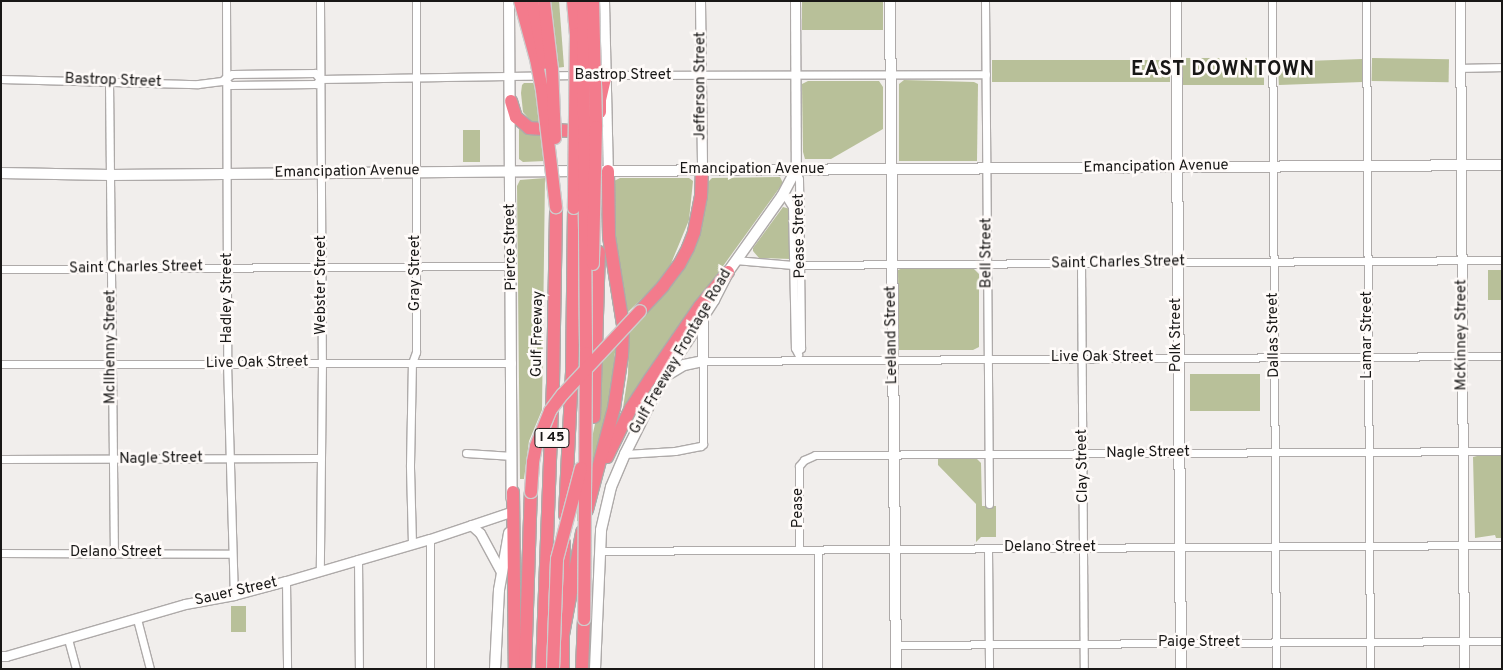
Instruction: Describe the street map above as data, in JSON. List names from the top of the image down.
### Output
{
  "streets": {
    "highway": ["Gulf Freeway", "I 45"],
    "main road": [
      "Emancipation Avenue",
      "Pierce Street",
      "Leeland Street",
      "Polk Street",
      "Gulf Freeway Frontage Road"
    ],
    "street": [
      "Bastrop Street",
      "Jefferson Street",
      "Pease Street",
      "Bell Street",
      "Saint Charles Street",
      "Gray Street",
      "Webster Street",
      "Hadley Street",
      "Dallas Street",
      "Lamar Street",
      "McKinney Street",
      "McIlhenny Street",
      "Live Oak Street",
      "Nagle Street",
      "Clay Street",
      "Pease",
      "Delano Street",
      "Sauer Street",
      "Paige Street"
    ]
  },
  "crossings": [
    ["Bastrop Street", "Jefferson Street"],
    ["Bastrop Street", "Pease Street"],
    ["Bastrop Street", "Pierce Street"],
    ["Bastrop Street", "Bell Street"],
    ["Bastrop Street", "Gray Street"],
    ["Bastrop Street", "Webster Street"],
    ["Bastrop Street", "Hadley Street"],
    ["Bastrop Street", "Leeland Street"],
    ["Bastrop Street", "McIlhenny Street"],
    ["Jefferson Street", "Emancipation Avenue"],
    ["Emancipation Avenue", "Pease Street"],
    ["Emancipation Avenue", "Pierce Street"],
    ["Emancipation Avenue", "Bell Street"],
    ["Emancipation Avenue", "Gray Street"],
    ["Emancipation Avenue", "Webster Street"],
    ["Emancipation Avenue", "Hadley Street"],
    ["Emancipation Avenue", "Leeland Street"],
    ["Emancipation Avenue", "Polk Street"],
    ["Emancipation Avenue", "Dallas Street"],
    ["Emancipation Avenue", "Lamar Street"],
    ["Emancipation Avenue", "McKinney Street"],
    ["Emancipation Avenue", "McIlhenny Street"],
    ["Emancipation Avenue", "Gulf Freeway Frontage Road"],
    ["Emancipation Avenue", "I 45"],
    ["Pease Street", "Saint Charles Street"],
    ["Pease Street", "Gulf Freeway Frontage Road"],
    ["Pease Street", "Live Oak Street"],
    ["Pierce Street", "Saint Charles Street"],
    ["Pierce Street", "Live Oak Street"],
    ["Bell Street", "Saint Charles Street"],
    ["Bell Street", "Live Oak Street"],
    ["Bell Street", "Nagle Street"],
    ["Saint Charles Street", "Gray Street"],
    ["Saint Charles Street", "Webster Street"],
    ["Saint Charles Street", "Hadley Street"],
    ["Saint Charles Street", "Leeland Street"],
    ["Saint Charles Street", "Polk Street"],
    ["Saint Charles Street", "Dallas Street"],
    ["Saint Charles Street", "Lamar Street"],
    ["Saint Charles Street", "McKinney Street"],
    ["Saint Charles Street", "McIlhenny Street"],
    ["Saint Charles Street", "Gulf Freeway Frontage Road"],
    ["Saint Charles Street", "Clay Street"],
    ["Gray Street", "Live Oak Street"],
    ["Gray Street", "Sauer Street"],
    ["Webster Street", "Live Oak Street"],
    ["Webster Street", "Nagle Street"],
    ["Webster Street", "Sauer Street"],
    ["Hadley Street", "Live Oak Street"],
    ["Hadley Street", "Nagle Street"],
    ["Hadley Street", "Delano Street"],
    ["Hadley Street", "Sauer Street"],
    ["Leeland Street", "Live Oak Street"],
    ["Leeland Street", "Nagle Street"],
    ["Leeland Street", "Delano Street"],
    ["Leeland Street", "Paige Street"],
    ["Polk Street", "Live Oak Street"],
    ["Polk Street", "Nagle Street"],
    ["Polk Street", "Delano Street"],
    ["Polk Street", "Paige Street"],
    ["Dallas Street", "Live Oak Street"],
    ["Dallas Street", "Nagle Street"],
    ["Dallas Street", "Delano Street"],
    ["Dallas Street", "Paige Street"],
    ["Lamar Street", "Live Oak Street"],
    ["Lamar Street", "Nagle Street"],
    ["Lamar Street", "Delano Street"],
    ["Lamar Street", "Paige Street"],
    ["McKinney Street", "Live Oak Street"],
    ["McKinney Street", "Nagle Street"],
    ["McKinney Street", "Delano Street"],
    ["McKinney Street", "Paige Street"],
    ["McIlhenny Street", "Live Oak Street"],
    ["McIlhenny Street", "Nagle Street"],
    ["McIlhenny Street", "Delano Street"],
    ["Gulf Freeway Frontage Road", "Delano Street"],
    ["Live Oak Street", "Clay Street"],
    ["Nagle Street", "Clay Street"],
    ["Nagle Street", "Pease"],
    ["Clay Street", "Delano Street"],
    ["Clay Street", "Paige Street"],
    ["Pease", "Delano Street"]
  ],
  "districts": ["EAST DOWNTOWN"]
}
